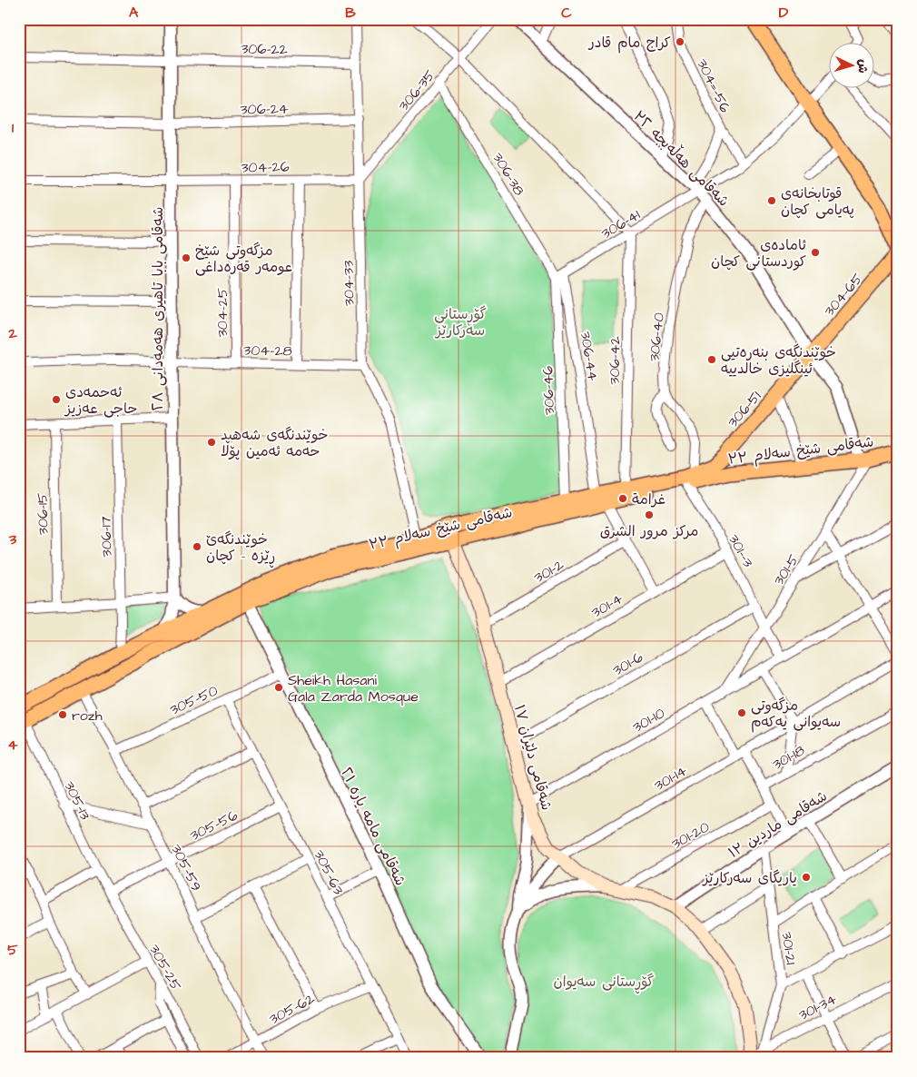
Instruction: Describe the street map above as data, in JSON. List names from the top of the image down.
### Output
{
  "streets": {
    "main road": [
      "304-65",
      "306-51",
      "شەقامی شێخ سەلام ٣٣",
      "شەقامی دلێران ١٧"
    ],
    "street": [
      "306-22",
      "304=-56",
      "306-35",
      "306-24",
      "شەقامی هەڵەبجە ٣٢",
      "304-26",
      "306-38",
      "306-41",
      "304-33",
      "شەقامی بابا تاهیری هەمەدانی ٢٨",
      "304-25",
      "306-40",
      "304-28",
      "306-44",
      "306-42",
      "306-46",
      "306-15",
      "306-17",
      "301--3",
      "301-5",
      "301-2",
      "301-4",
      "301-6",
      "305-50",
      "301-10",
      "301-18",
      "301-14",
      "305-13",
      "شەقامی ماردین ١٣",
      "305-56",
      "شەقامی مامە یارە ٢١",
      "301-20",
      "305-59",
      "305-63",
      "301-21",
      "305-25",
      "301-34",
      "305-62"
    ]
  },
  "crossings": [
    ["306-22", "304-33"],
    ["306-22", "شەقامی بابا تاهیری هەمەدانی ٢٨"],
    ["304=-56", "شەقامی هەڵەبجە ٣٢"],
    ["304=-56", "306-41"],
    ["306-35", "304-26"],
    ["306-35", "306-38"],
    ["306-35", "304-33"],
    ["306-24", "304-33"],
    ["306-24", "شەقامی بابا تاهیری هەمەدانی ٢٨"],
    ["شەقامی هەڵەبجە ٣٢", "306-41"],
    ["شەقامی هەڵەبجە ٣٢", "304-65"],
    ["شەقامی هەڵەبجە ٣٢", "306-40"],
    ["شەقامی هەڵەبجە ٣٢", "306-51"],
    ["شەقامی هەڵەبجە ٣٢", "شەقامی شێخ سەلام ٣٣"],
    ["شەقامی هەڵەبجە ٣٢", "301-5"],
    ["304-26", "304-33"],
    ["304-26", "شەقامی بابا تاهیری هەمەدانی ٢٨"],
    ["304-26", "304-25"],
    ["306-38", "306-41"],
    ["306-38", "306-44"],
    ["306-38", "306-46"],
    ["306-41", "306-44"],
    ["306-41", "306-42"],
    ["306-41", "306-46"],
    ["304-33", "304-28"],
    ["304-33", "شەقامی شێخ سەلام ٣٣"],
    ["304-65", "306-51"],
    ["شەقامی بابا تاهیری هەمەدانی ٢٨", "304-28"],
    ["شەقامی بابا تاهیری هەمەدانی ٢٨", "شەقامی شێخ سەلام ٣٣"],
    ["304-25", "304-28"],
    ["306-44", "306-46"],
    ["306-44", "شەقامی شێخ سەلام ٣٣"],
    ["306-44", "301-2"],
    ["306-44", "301-4"],
    ["306-42", "شەقامی شێخ سەلام ٣٣"],
    ["306-46", "شەقامی شێخ سەلام ٣٣"],
    ["306-51", "شەقامی شێخ سەلام ٣٣"],
    ["306-51", "301--3"],
    ["شەقامی شێخ سەلام ٣٣", "306-17"],
    ["شەقامی شێخ سەلام ٣٣", "301--3"],
    ["شەقامی شێخ سەلام ٣٣", "301-5"],
    ["شەقامی شێخ سەلام ٣٣", "شەقامی دلێران ١٧"],
    ["شەقامی شێخ سەلام ٣٣", "305-13"],
    ["شەقامی شێخ سەلام ٣٣", "شەقامی مامە یارە ٢١"],
    ["شەقامی شێخ سەلام ٣٣", "305-59"],
    ["301--3", "301-5"],
    ["301--3", "301-4"],
    ["301--3", "301-6"],
    ["301--3", "301-10"],
    ["301-5", "301-10"],
    ["301-2", "شەقامی دلێران ١٧"],
    ["301-4", "شەقامی دلێران ١٧"],
    ["301-6", "شەقامی دلێران ١٧"],
    ["305-50", "شەقامی مامە یارە ٢١"],
    ["305-50", "305-59"],
    ["305-50", "305-63"],
    ["301-10", "شەقامی دلێران ١٧"],
    ["301-18", "شەقامی ماردین ١٣"],
    ["301-18", "301-20"],
    ["شەقامی دلێران ١٧", "301-14"],
    ["شەقامی دلێران ١٧", "شەقامی ماردین ١٣"],
    ["شەقامی دلێران ١٧", "301-20"],
    ["شەقامی دلێران ١٧", "301-34"],
    ["305-13", "305-56"],
    ["305-13", "305-25"],
    ["شەقامی ماردین ١٣", "301-21"],
    ["305-56", "305-59"],
    ["305-56", "305-63"],
    ["305-56", "305-25"],
    ["305-59", "305-62"],
    ["305-63", "305-62"],
    ["301-21", "301-34"]
  ],
  "parks": ["گۆڕستانی سەرکارێز", "گۆڕستانی سەیوان"],
  "places": [
    "کراج مام قادر",
    "قوتابخانەی پەیامی کچان",
    "ئامادەی کوردستانی کچان",
    "مزگەوتی شێخ عومەر قەرەداغی",
    "خوێندنگەی بنەڕەتیی ئینگلیزی خالدییە",
    "ئەحمەدی حاجی عەزیز",
    "خوێندنگەی شەهید حەمە ئەمین پۆڵا",
    "غرامة",
    "مرکز مرور الشرق",
    "خوێندنگەێ ڕێزە - کچان",
    "Sheikh Hasani Gala Zarda Mosque",
    "مزگەوتی سەیوانی یەکەم",
    "rozh",
    "یاریگای سەرکارێز"
  ],
  "north": "right",
  "grid": {
    "columns": [
      "A",
      "B",
      "C",
      "D"
    ],
    "rows": [
      "1",
      "2",
      "3",
      "4",
      "5"
    ]
  }
}
